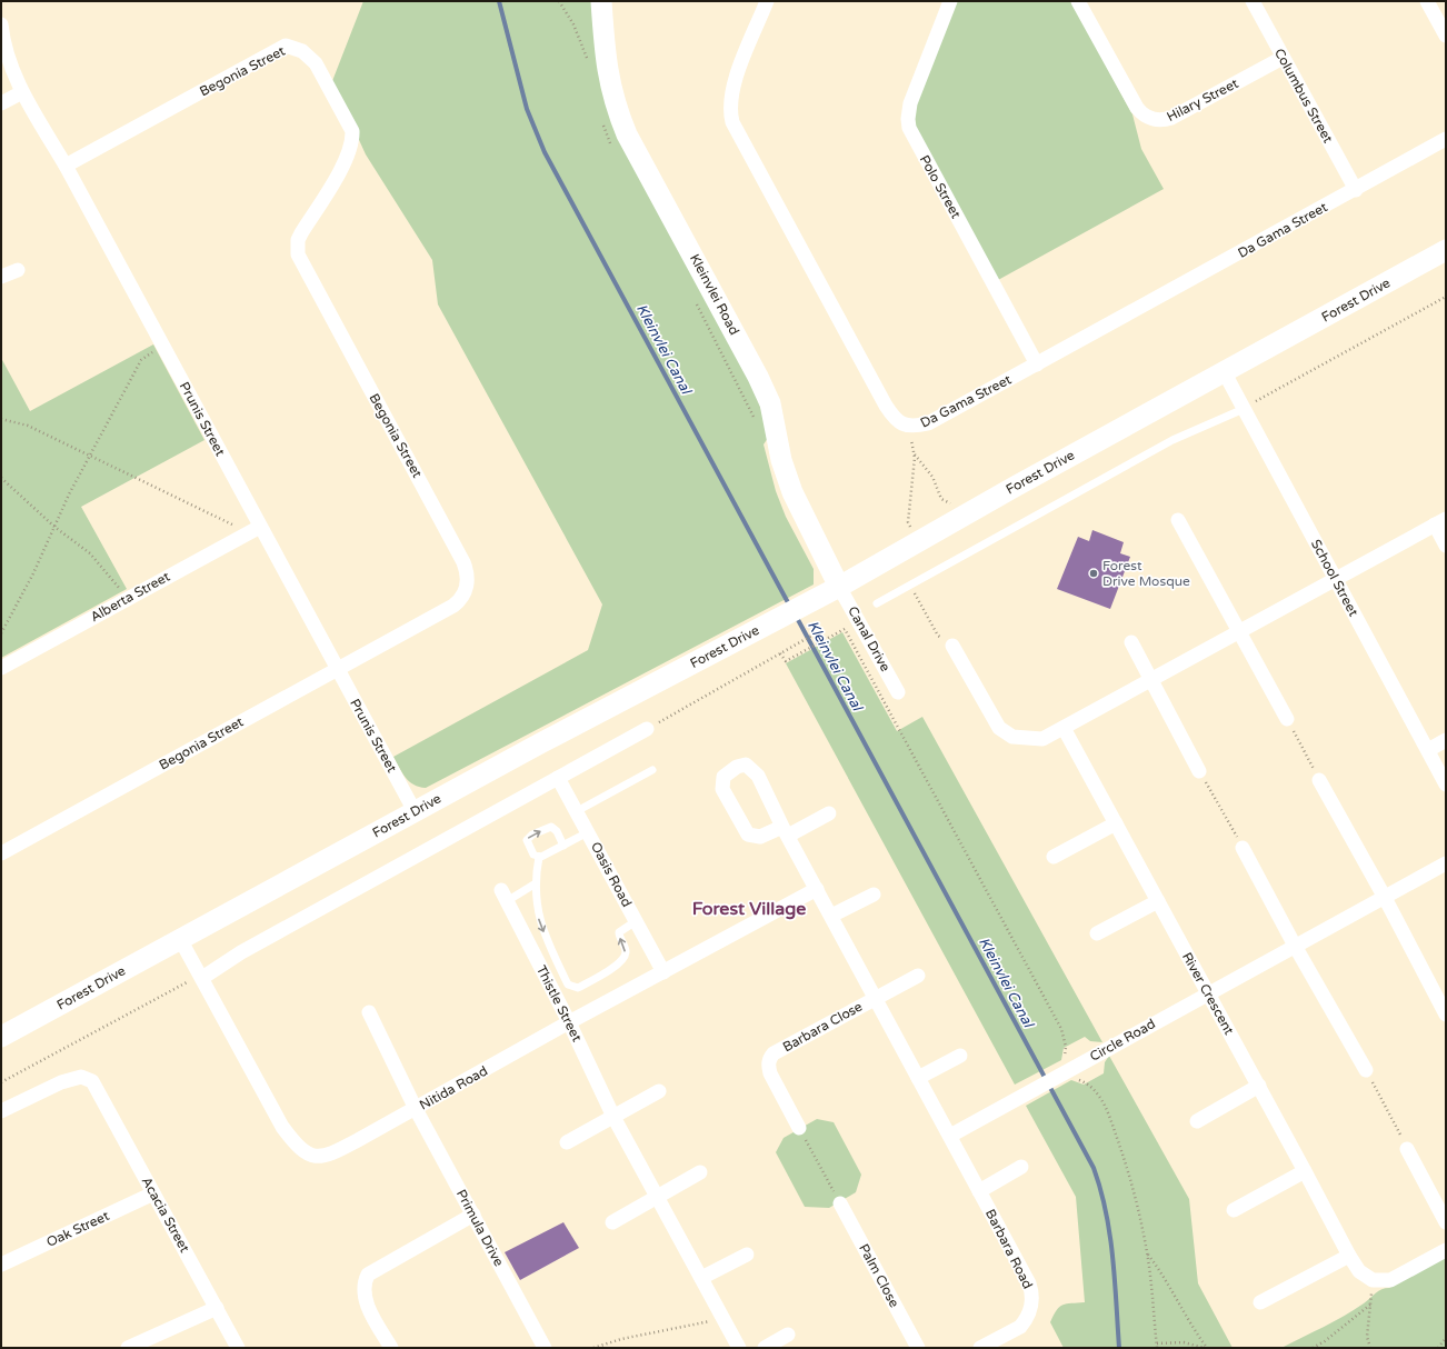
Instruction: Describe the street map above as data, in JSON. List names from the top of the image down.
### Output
{
  "streets": {
    "street": [
      "Begonia Street",
      "Columbus Street",
      "Hilary Street",
      "Polo Street",
      "Da Gama Street",
      "Kleinvlei Road",
      "Forest Drive",
      "Prunis Street",
      "School Street",
      "Alberta Street",
      "Canal Drive",
      "Oasis Road",
      "River Crescent",
      "Thistle Street",
      "Barbara Close",
      "Circle Road",
      "Nitida Road",
      "Acacia Street",
      "Primula Drive",
      "Oak Street",
      "Barbara Road",
      "Palm Close"
    ]
  },
  "crossings": [
    ["Begonia Street", "Prunis Street"],
    ["Columbus Street", "Hilary Street"],
    ["Columbus Street", "Da Gama Street"],
    ["Polo Street", "Da Gama Street"],
    ["Kleinvlei Road", "Forest Drive"],
    ["Kleinvlei Road", "Canal Drive"],
    ["Forest Drive", "Prunis Street"],
    ["Forest Drive", "School Street"],
    ["Forest Drive", "Canal Drive"],
    ["Forest Drive", "Nitida Road"],
    ["Prunis Street", "Alberta Street"],
    ["Oasis Road", "Nitida Road"],
    ["River Crescent", "Circle Road"],
    ["Thistle Street", "Nitida Road"],
    ["Barbara Close", "Barbara Road"],
    ["Circle Road", "Barbara Road"],
    ["Nitida Road", "Primula Drive"],
    ["Nitida Road", "Barbara Road"],
    ["Acacia Street", "Oak Street"]
  ],
  "districts": ["Forest Village"],
  "water": ["Kleinvlei Canal"],
  "places": ["Forest Drive Mosque"]
}
